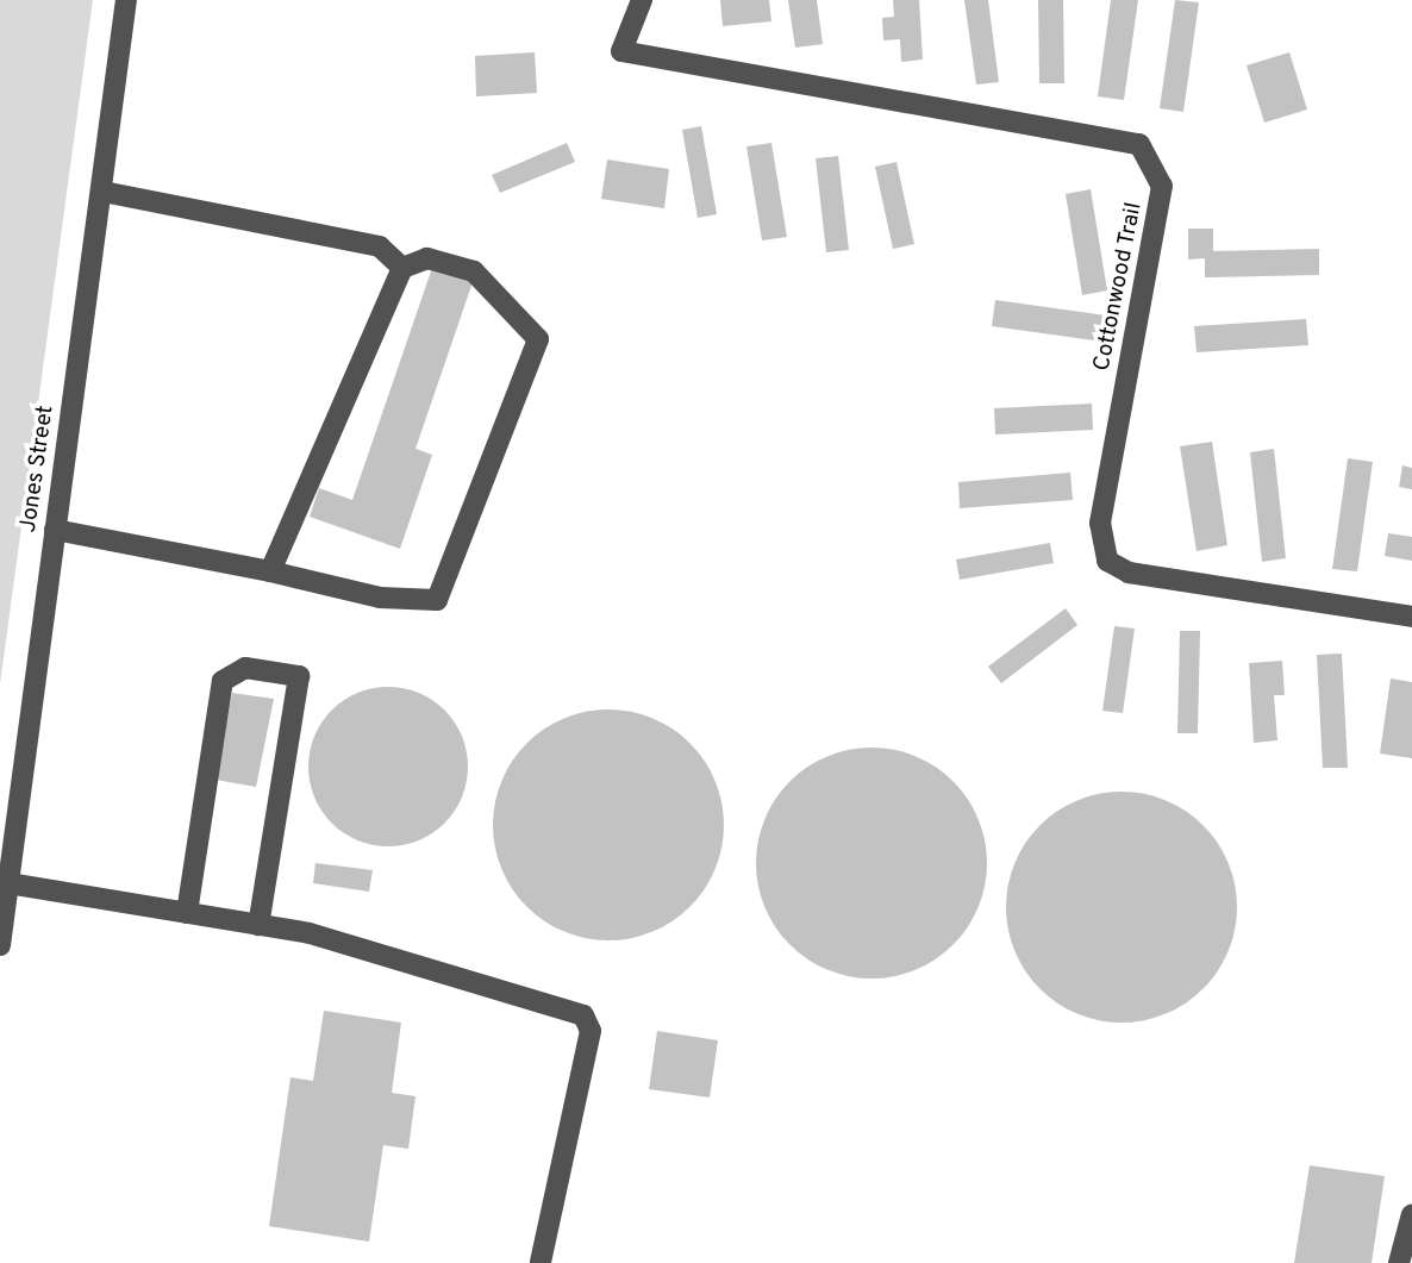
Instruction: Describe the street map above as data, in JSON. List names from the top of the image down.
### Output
{
  "streets": {
    "street": ["Cottonwood Trail", "Jones Street"]
  }
}
